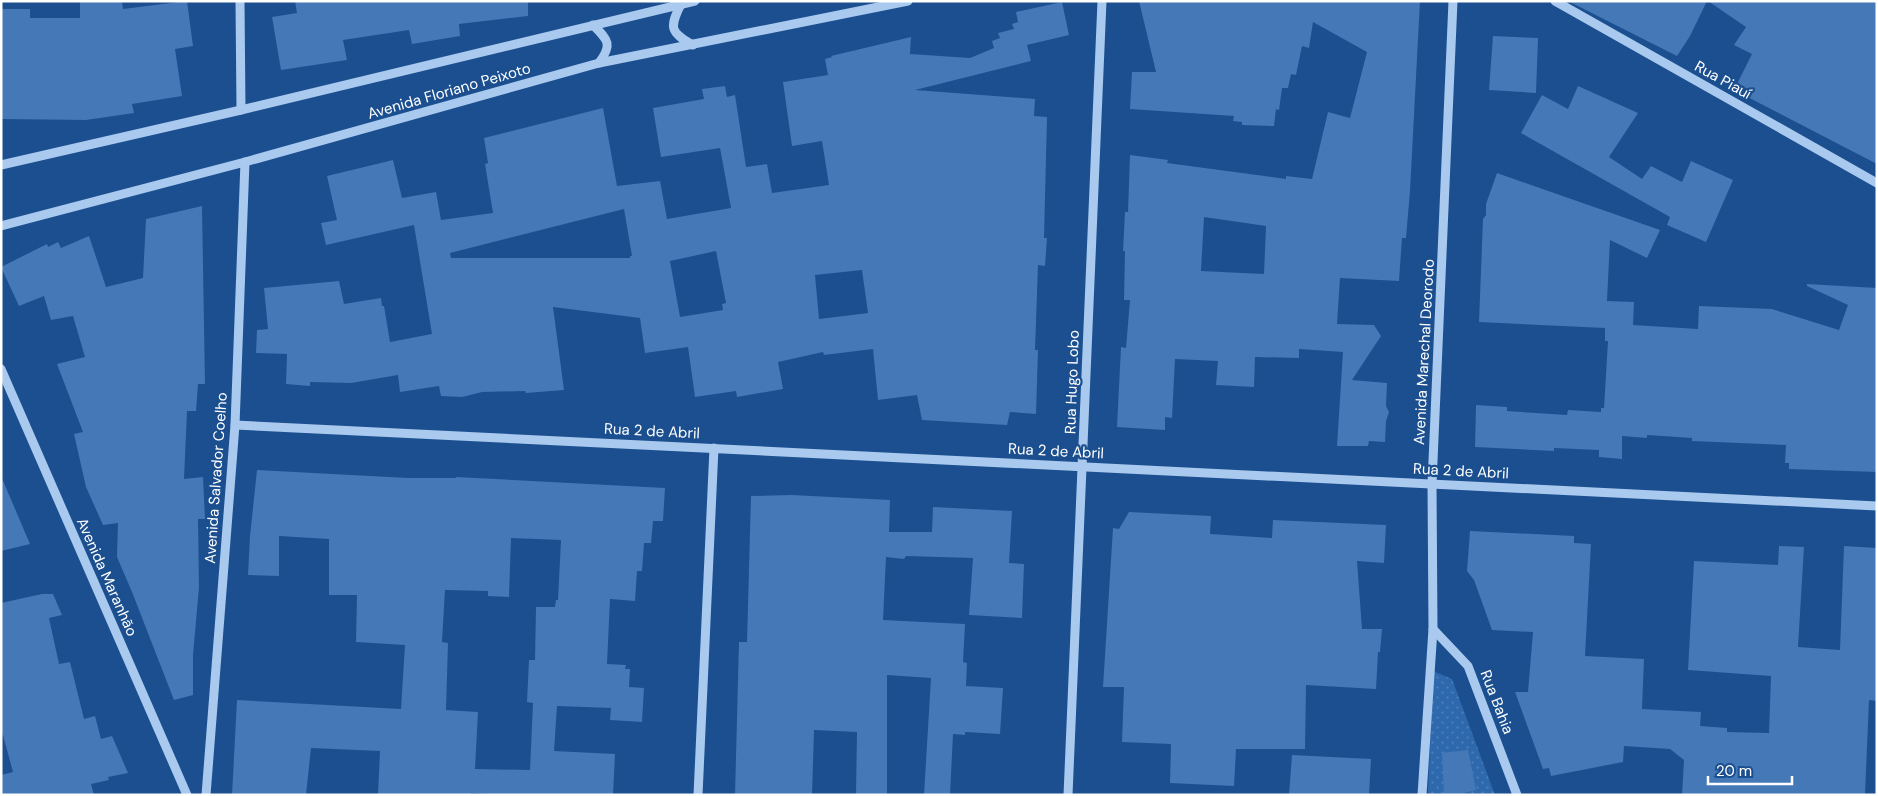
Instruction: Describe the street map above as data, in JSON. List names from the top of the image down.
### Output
{
  "streets": {
    "street": [
      "Rua Piauí",
      "Avenida Floriano Peixoto",
      "Avenida Marechal Deorodo",
      "Rua Hugo Lobo",
      "Rua 2 de Abril",
      "Avenida Salvador Coelho",
      "Avenida Maranhão",
      "Rua Bahia"
    ]
  },
  "crossings": [
    ["Avenida Floriano Peixoto", "Avenida Salvador Coelho"],
    ["Avenida Marechal Deorodo", "Rua 2 de Abril"],
    ["Avenida Marechal Deorodo", "Rua Bahia"],
    ["Rua Hugo Lobo", "Rua 2 de Abril"],
    ["Rua 2 de Abril", "Avenida Salvador Coelho"]
  ],
  "scale_bar": "20 m"
}
